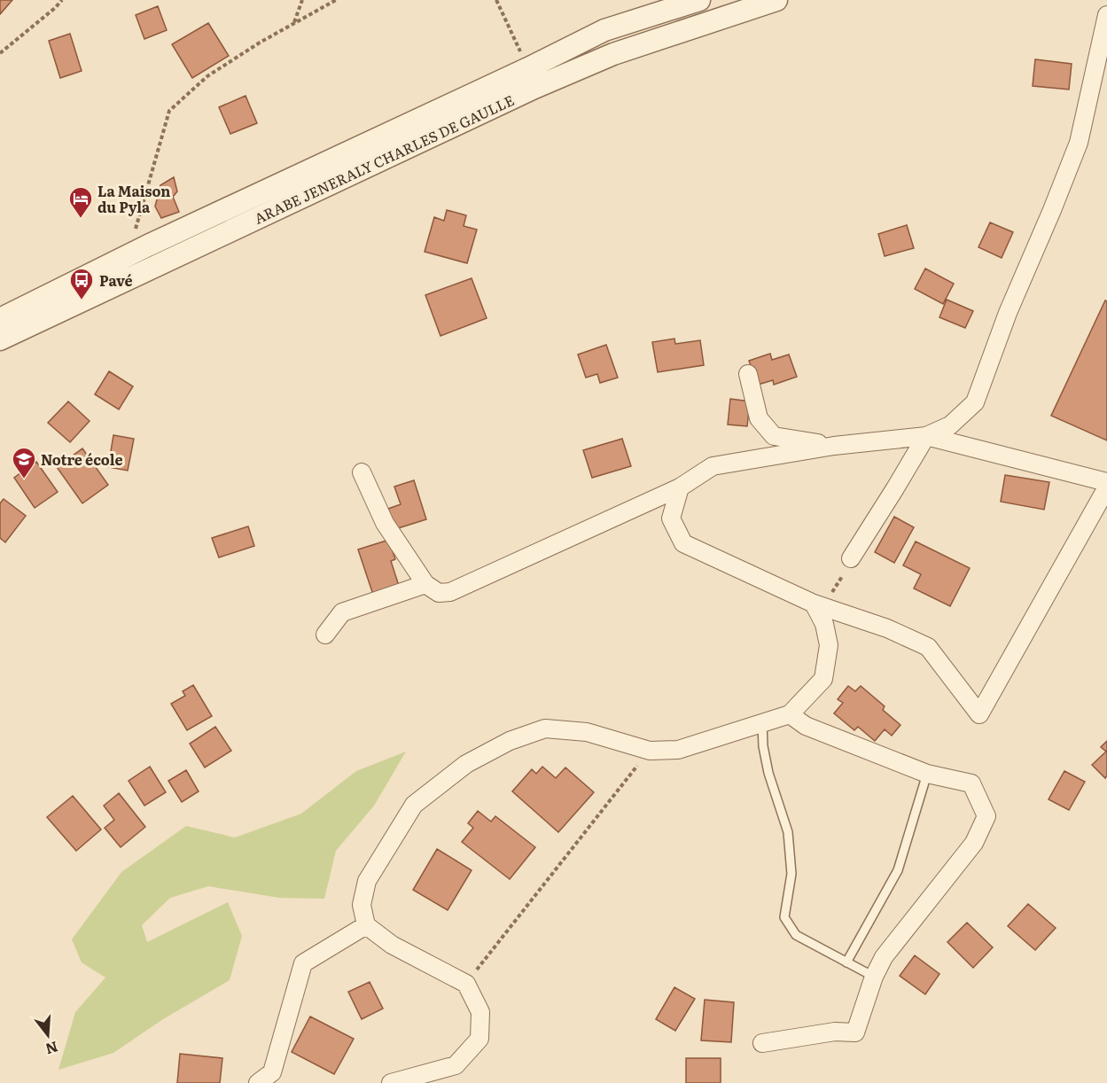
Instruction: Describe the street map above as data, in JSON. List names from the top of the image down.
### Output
{
  "streets": {
    "street": ["ARABE JENERALY CHARLES DE GAULLE"]
  },
  "places": {
    "hotel": ["La Maison du Pyla"],
    "bus stop": ["Pavé"],
    "school or university": ["Notre école"]
  },
  "north": "bottom"
}
